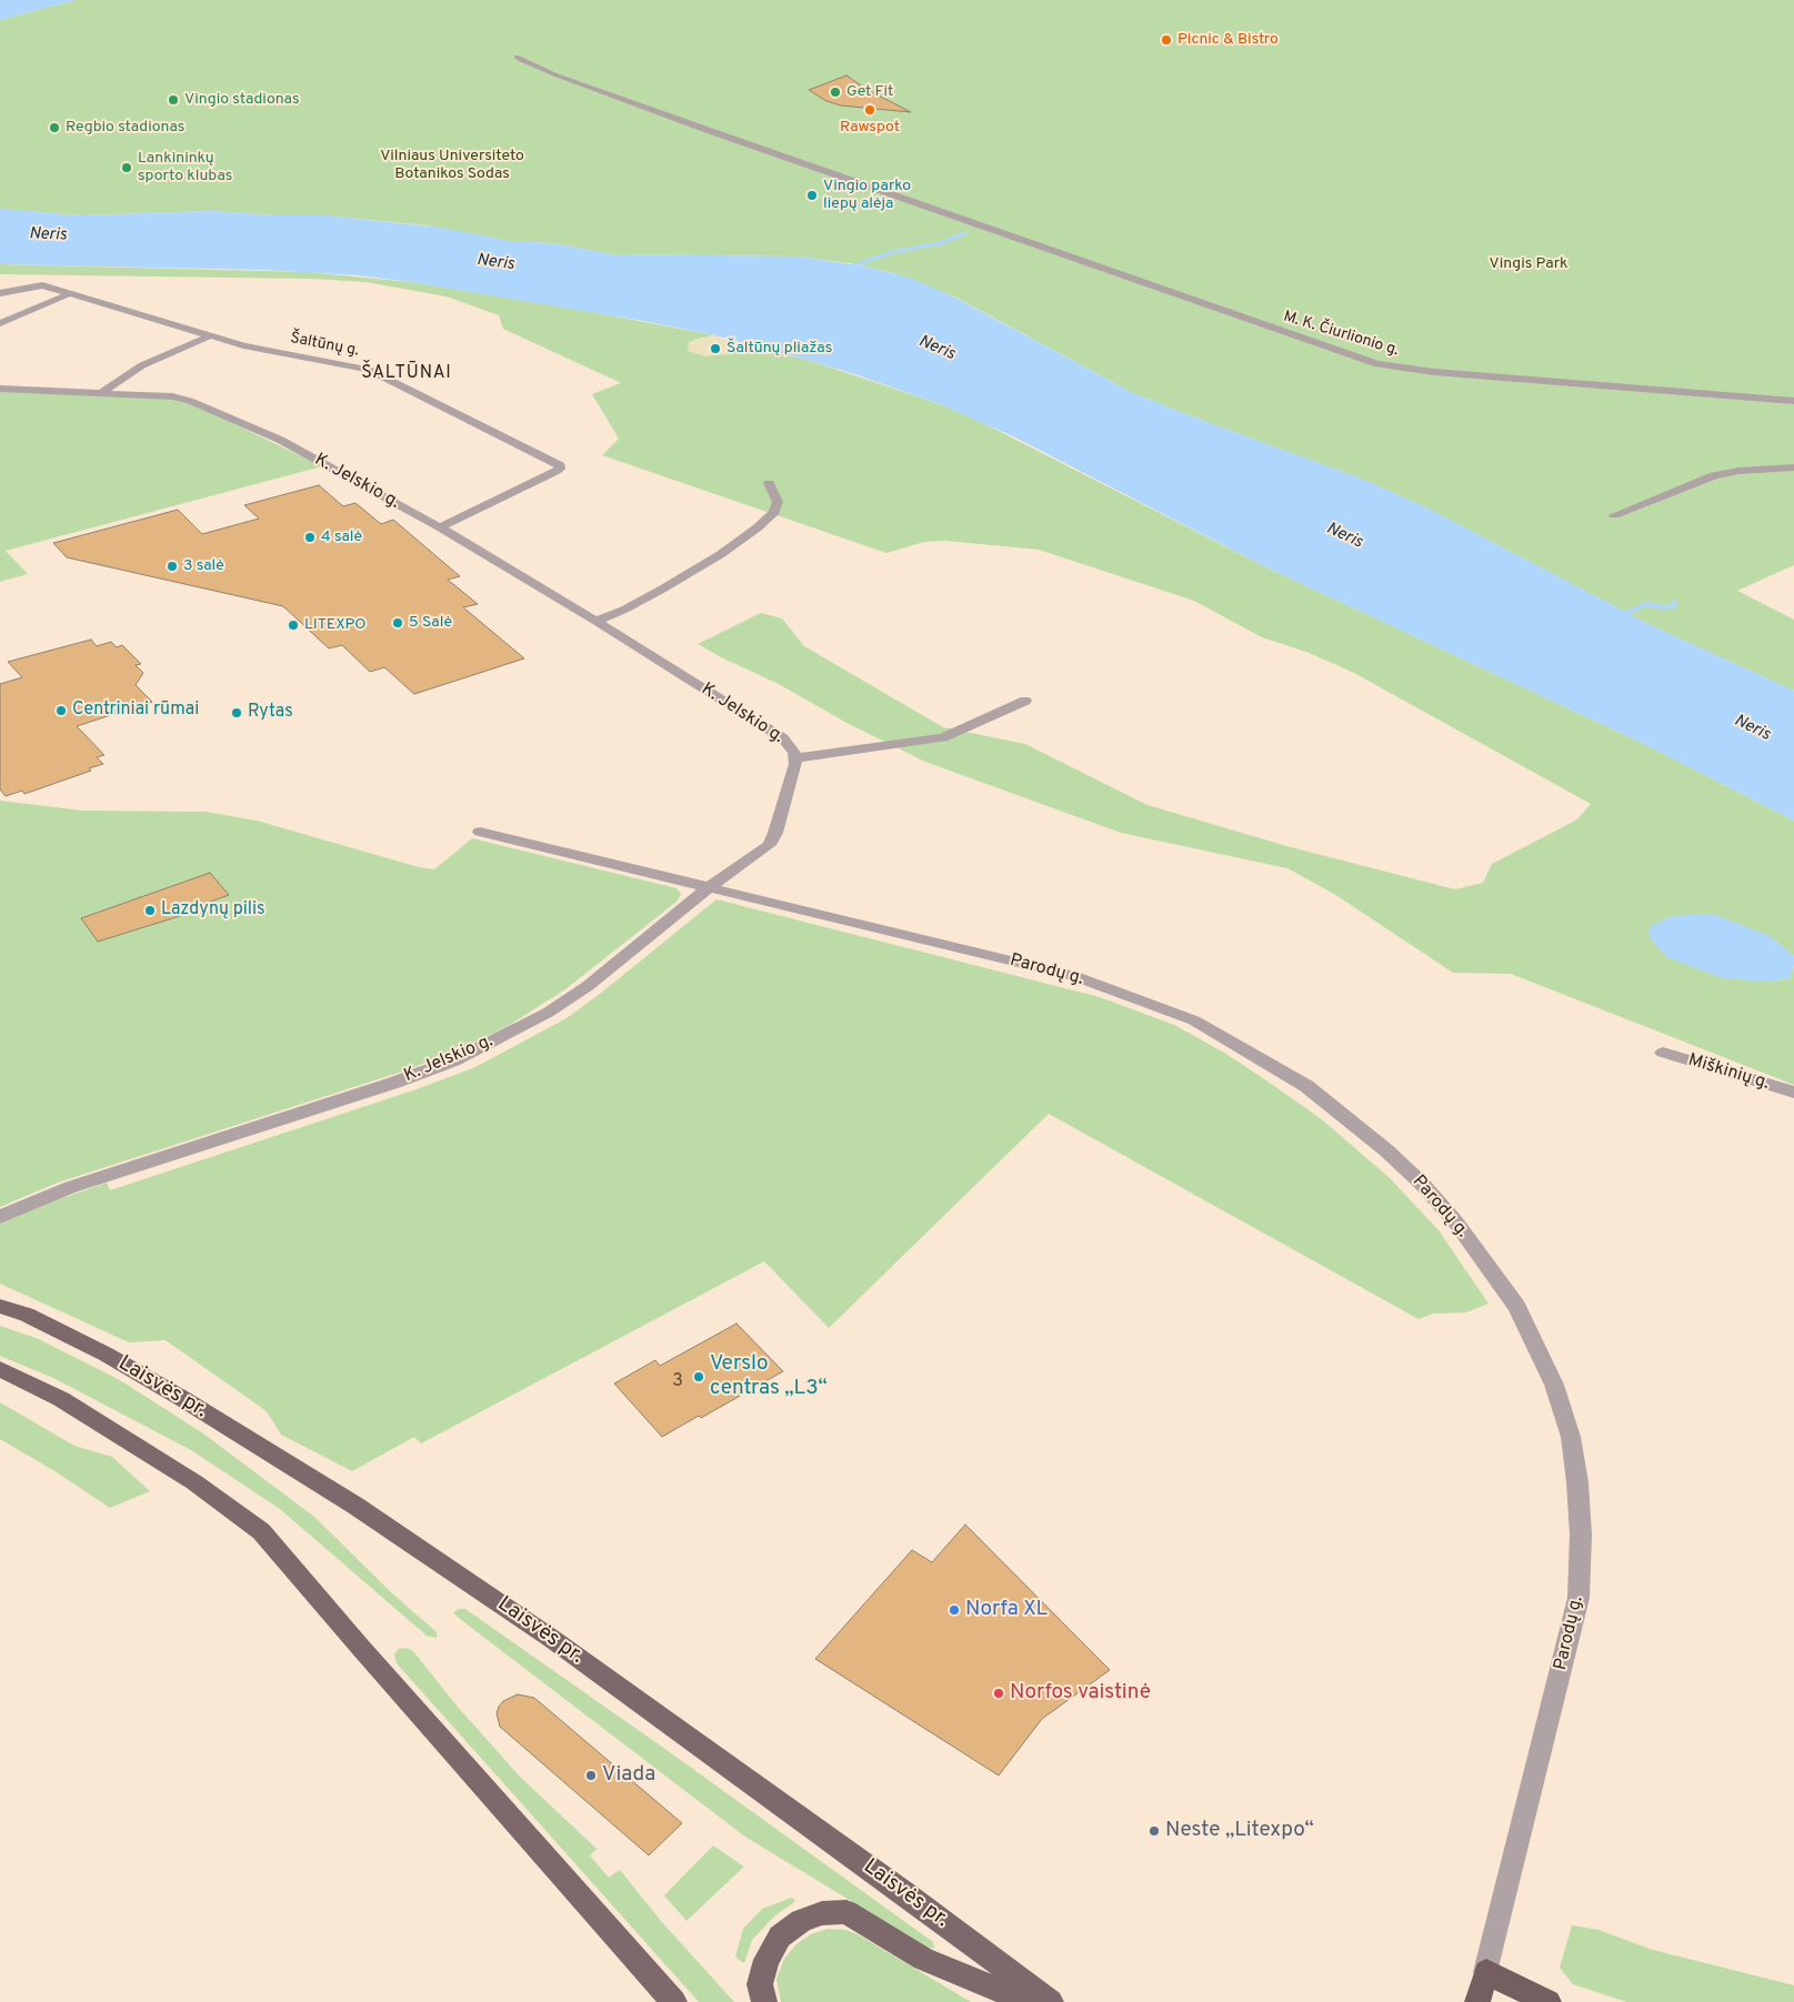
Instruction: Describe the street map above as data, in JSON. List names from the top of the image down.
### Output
{
  "streets": {
    "main road": ["Laisvės pr."],
    "street": [
      "M. K. Čiurlionio g.",
      "Šaltūnų g.",
      "K. Jelskio g.",
      "Parodų g.",
      "Miškinių g."
    ]
  },
  "crossings": [
    ["Šaltūnų g.", "K. Jelskio g."],
    ["K. Jelskio g.", "Parodų g."]
  ],
  "districts": ["ŠALTŪNAI"],
  "water": ["Neris"],
  "parks": ["Vilniaus Universiteto Botanikos Sodas", "Vingis Park"],
  "places": [
    "Picnic & Bistro",
    "Get Fit",
    "Vingio stadionas",
    "Rawspot",
    "Regbio stadionas",
    "Lankininkų sporto klubas",
    "Vingio parko liepų alėja",
    "Šaltūnų pliažas",
    "4 salė",
    "3 salė",
    "5 Salė",
    "LITEXPO",
    "Centriniai rūmai",
    "Rytas",
    "Lazdynų pilis",
    "Verslo centras „L3“",
    "Norfa XL",
    "Norfos vaistinė",
    "Viada",
    "Neste „Litexpo“"
  ],
  "house_numbers": ["3"]
}
